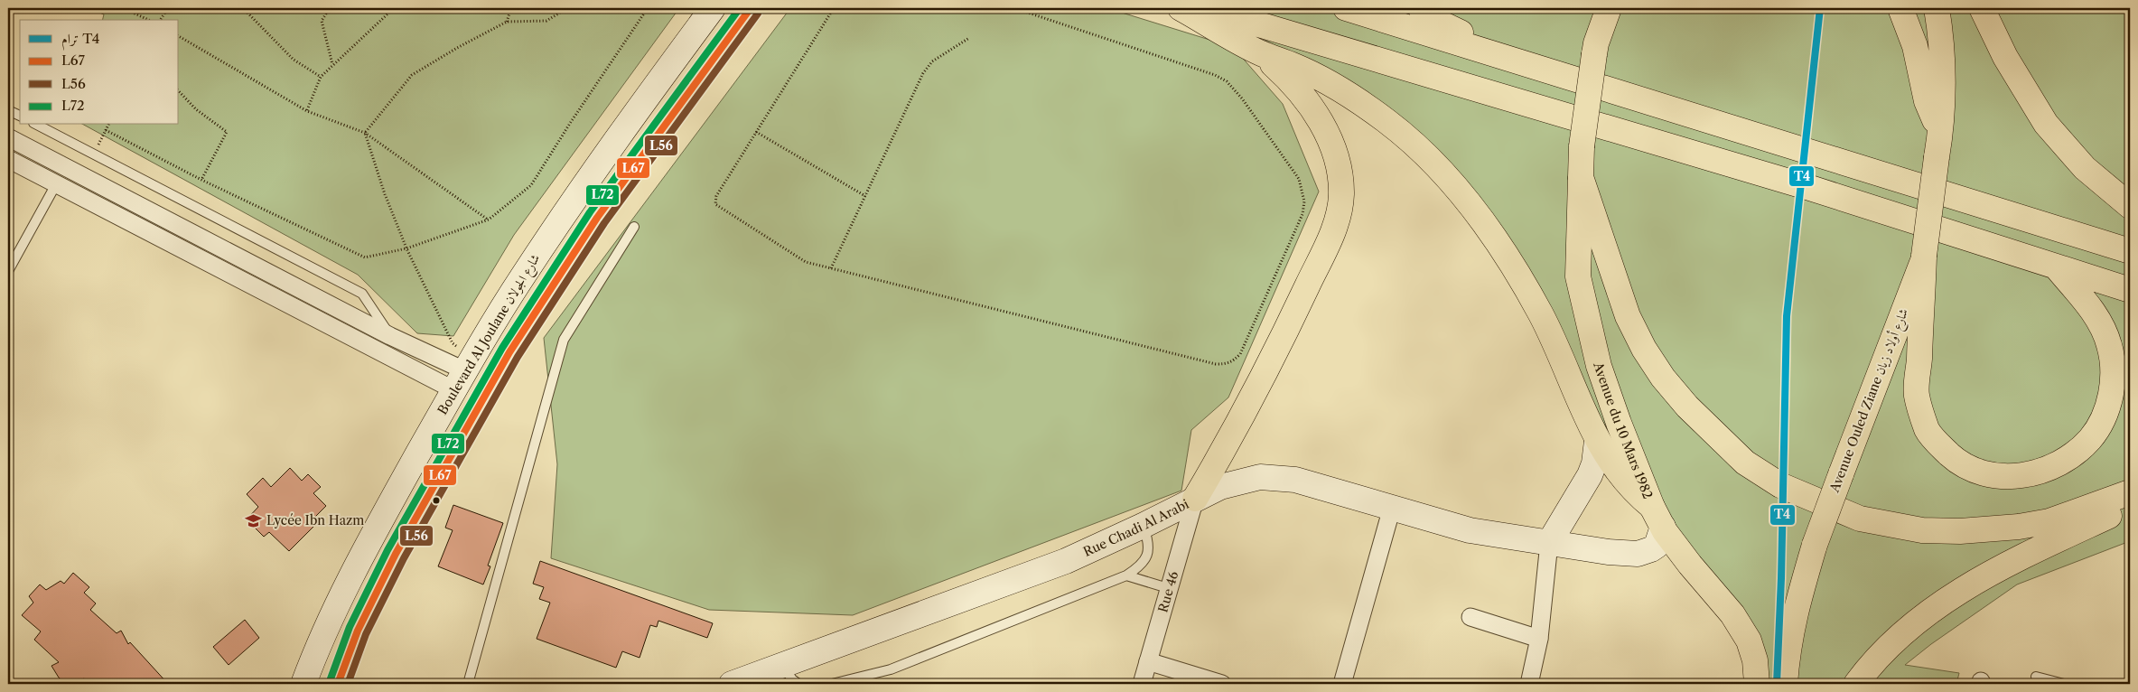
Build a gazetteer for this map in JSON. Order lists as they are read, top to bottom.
{
  "streets": {
    "main road": [
      "Boulevard Al Joulane شارع الجولان",
      "Avenue Ouled Ziane شارع أولاد زيان",
      "Avenue du 10 Mars 1982",
      "Rue Chadi Al Arabi"
    ],
    "street": ["Rue 46"]
  },
  "crossings": [
    ["Avenue du 10 Mars 1982", "Rue Chadi Al Arabi"],
    ["Rue Chadi Al Arabi", "Rue 46"]
  ],
  "places": {
    "school or university": ["Lycée Ibn Hazm"]
  },
  "lines": [
    "tram line T4",
    "transit line L67",
    "transit line L72",
    "transit line L56"
  ],
  "legend": [
    "ترام T4",
    "L67",
    "L56",
    "L72"
  ]
}
